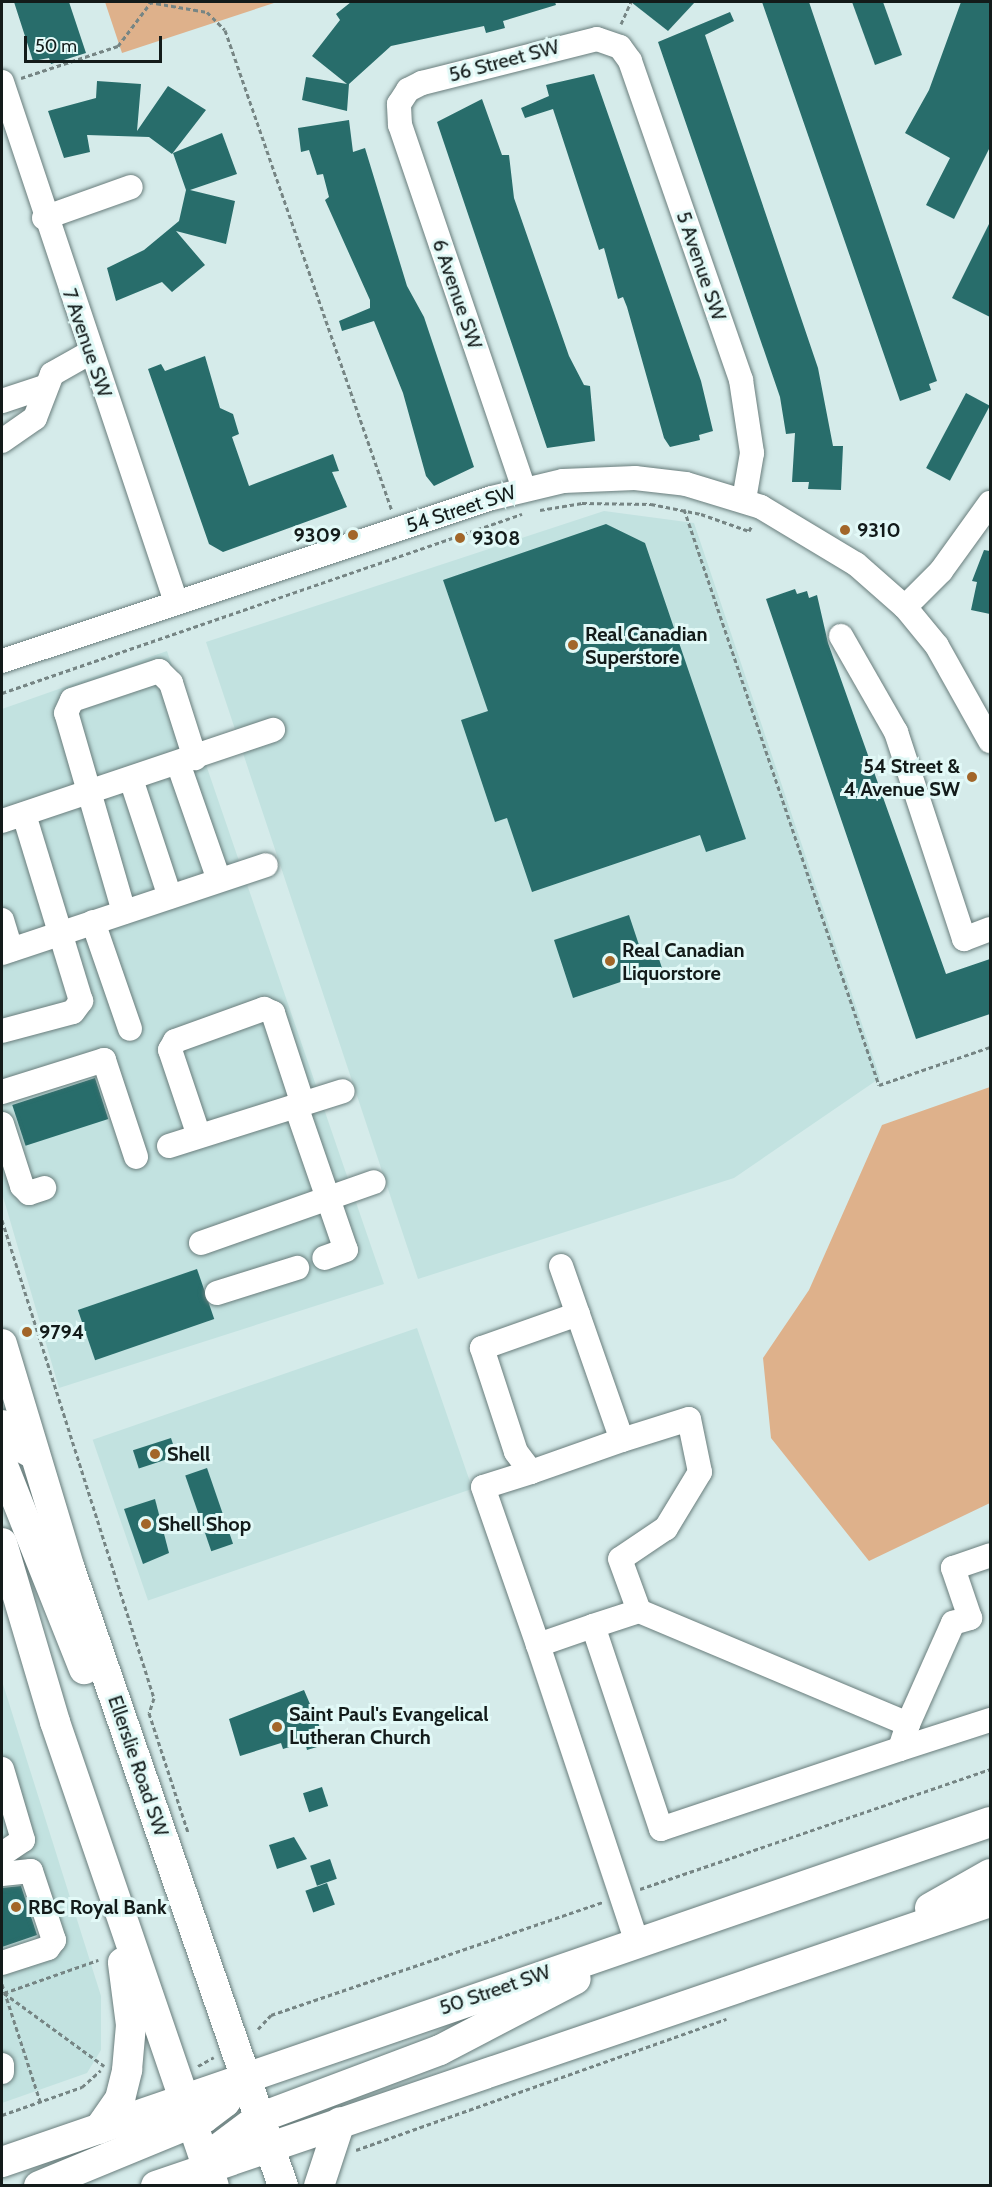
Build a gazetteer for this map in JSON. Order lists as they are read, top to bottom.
{
  "streets": {
    "main road": ["Ellerslie Road SW", "50 Street SW"],
    "street": [
      "56 Street SW",
      "5 Avenue SW",
      "6 Avenue SW",
      "7 Avenue SW",
      "54 Street SW"
    ]
  },
  "crossings": [
    ["56 Street SW", "5 Avenue SW"],
    ["56 Street SW", "6 Avenue SW"],
    ["5 Avenue SW", "54 Street SW"],
    ["6 Avenue SW", "54 Street SW"],
    ["7 Avenue SW", "54 Street SW"],
    ["Ellerslie Road SW", "50 Street SW"]
  ],
  "places": [
    "9310",
    "9309",
    "9308",
    "Real Canadian Superstore",
    "54 Street & 4 Avenue SW",
    "Real Canadian Liquorstore",
    "9794",
    "Shell",
    "Shell Shop",
    "Saint Paul's Evangelical Lutheran Church",
    "RBC Royal Bank"
  ],
  "scale_bar": "50 m"
}
